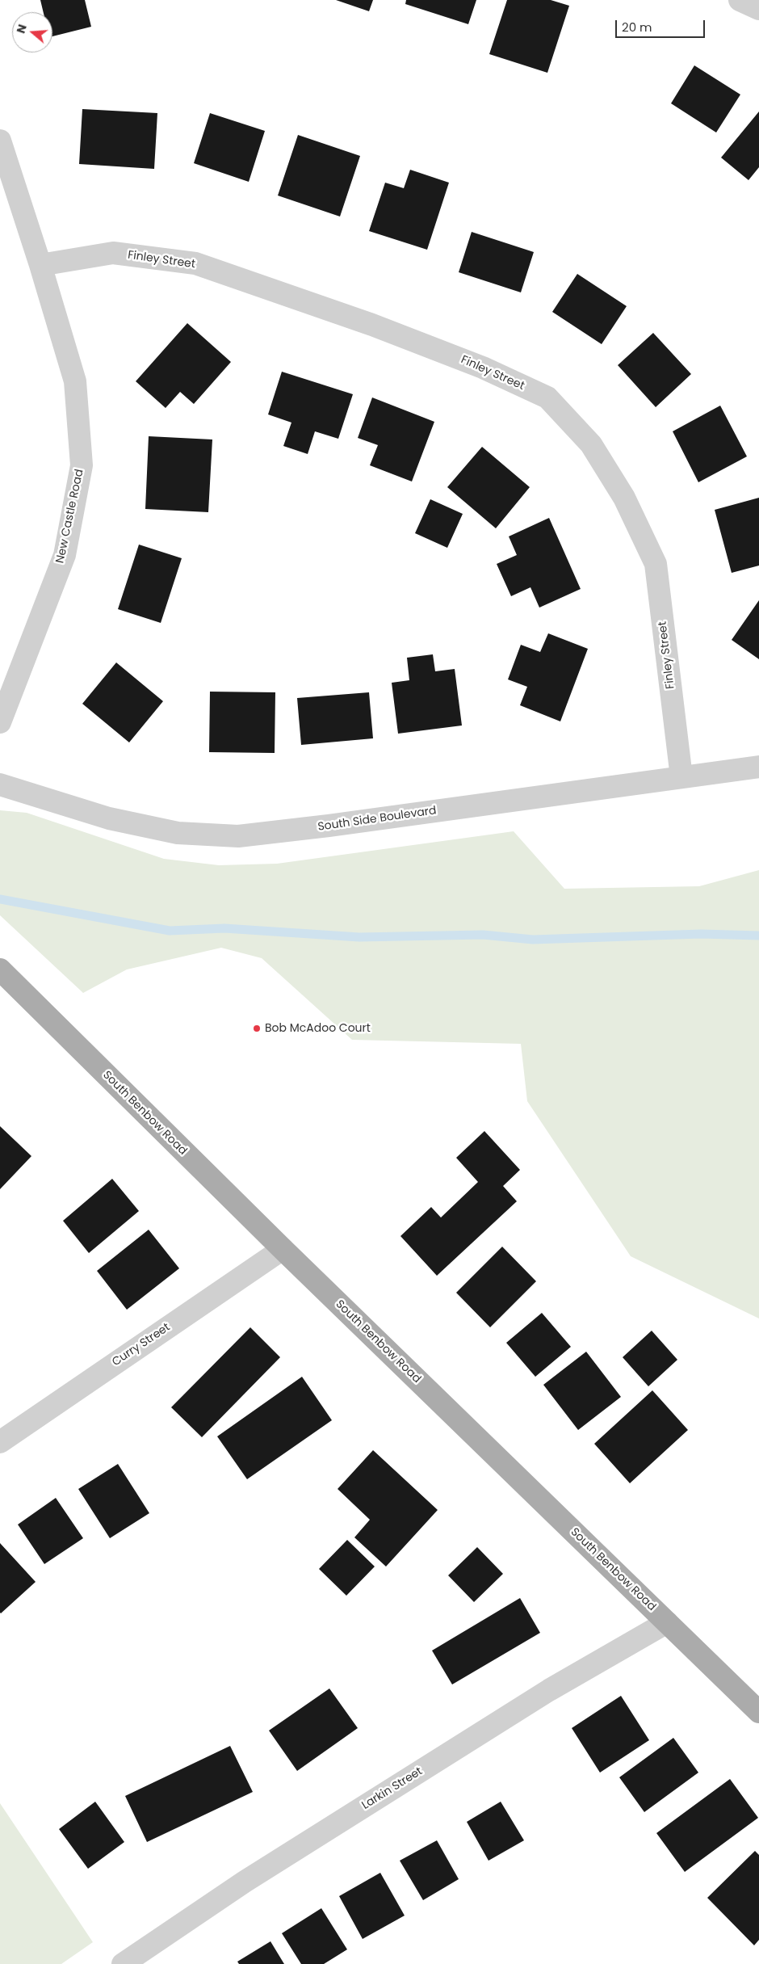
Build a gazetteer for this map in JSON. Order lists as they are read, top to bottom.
{
  "streets": {
    "main road": ["South Benbow Road"],
    "street": [
      "Finley Street",
      "New Castle Road",
      "South Side Boulevard",
      "Curry Street",
      "Larkin Street"
    ]
  },
  "crossings": [
    ["Finley Street", "New Castle Road"],
    ["Finley Street", "South Side Boulevard"],
    ["South Benbow Road", "Curry Street"],
    ["South Benbow Road", "Larkin Street"]
  ],
  "places": ["Bob McAdoo Court"],
  "scale_bar": "20 m",
  "north": "left"
}
